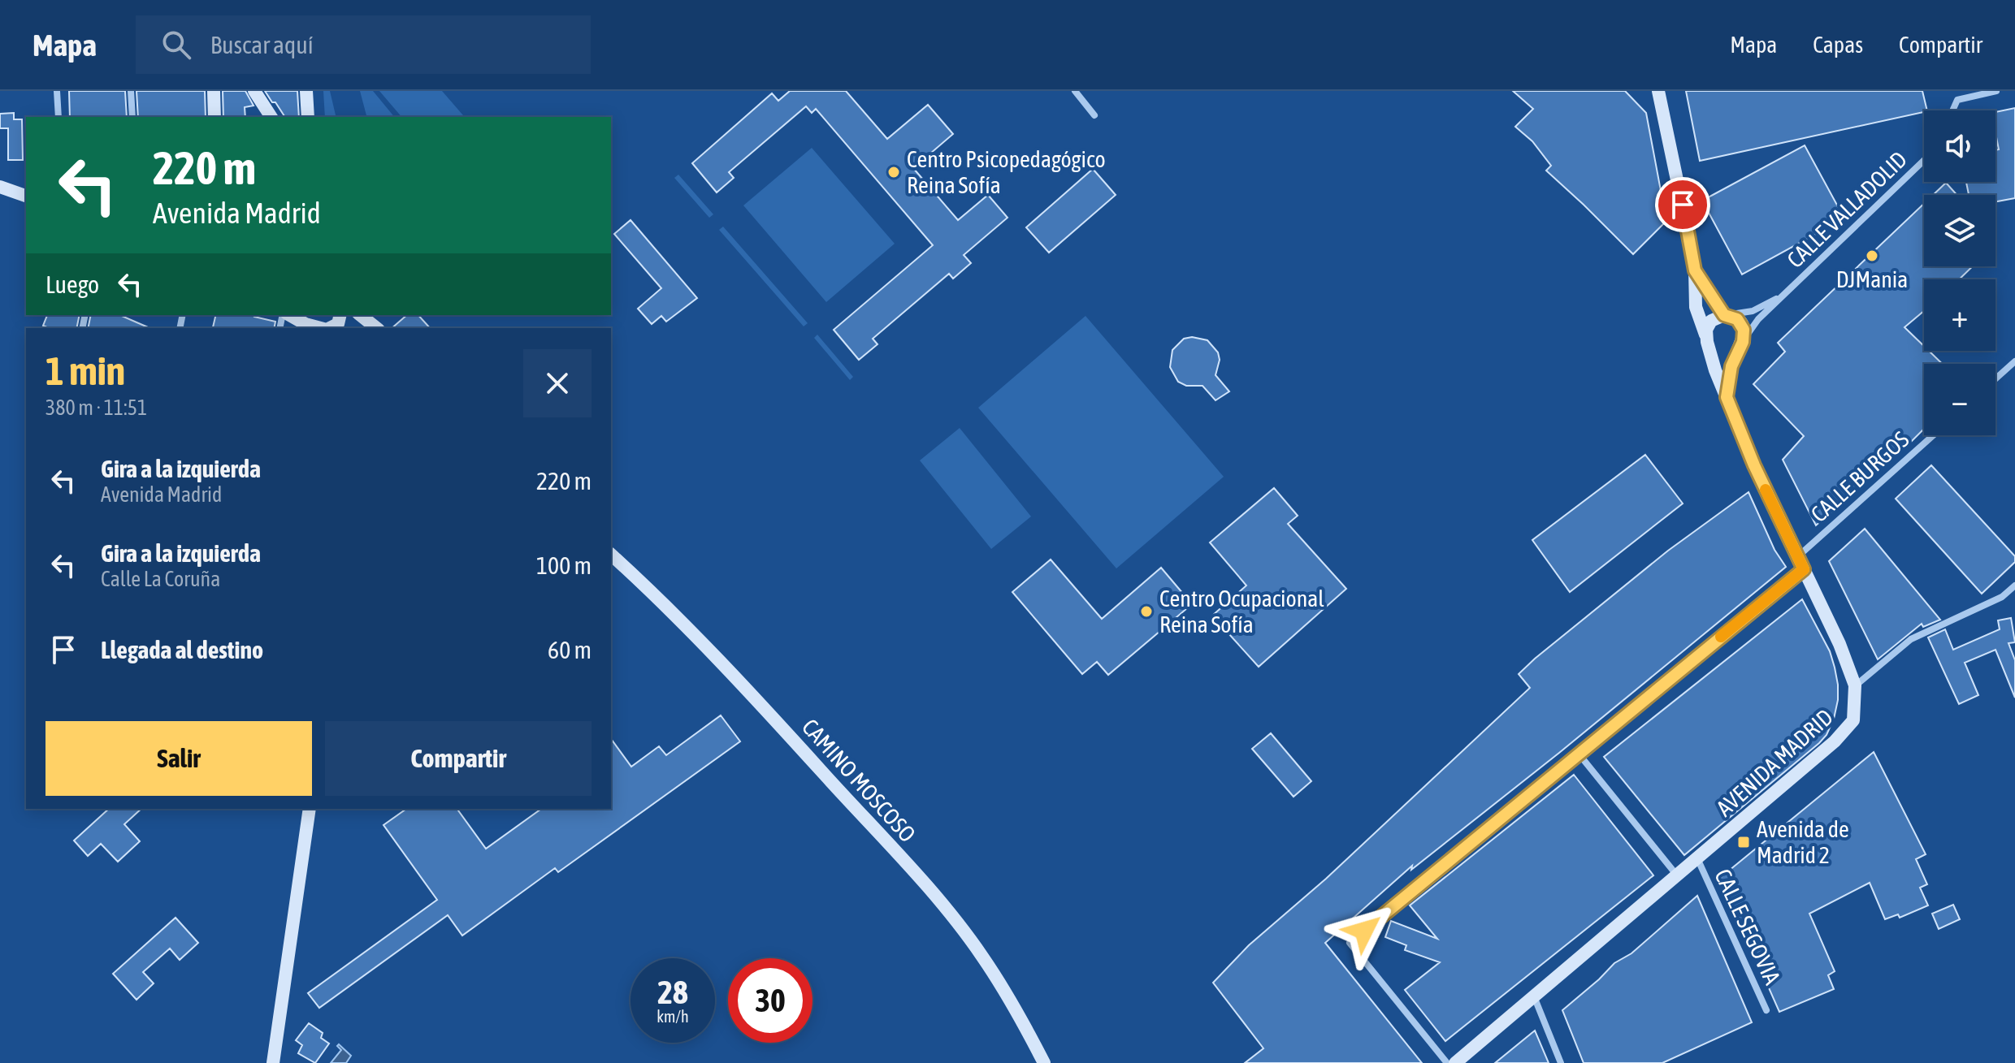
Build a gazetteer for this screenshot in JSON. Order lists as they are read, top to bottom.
{
  "streets": {
    "street": [
      "CALLE VALLADOLID",
      "CALLE BURGOS",
      "AVENIDA MADRID",
      "CAMINO MOSCOSO",
      "CALLE SEGOVIA"
    ]
  },
  "crossings": [
    ["CALLE VALLADOLID", "AVENIDA MADRID"],
    ["CALLE BURGOS", "AVENIDA MADRID"],
    ["AVENIDA MADRID", "CALLE SEGOVIA"]
  ],
  "places": {
    "other": ["Centro Psicopedagógico Reina Sofía", "DJMania", "Centro Ocupacional Reina Sofía"],
    "transit": ["Avenida de Madrid 2"]
  },
  "page": {
    "header": "Mapa",
    "search": "Buscar aquí",
    "nav": ["Mapa", "Capas", "Compartir"],
    "map_buttons": ["+", "−"],
    "turn": ["220 m", "Avenida Madrid"],
    "then": "Luego",
    "heading": ["1 min", "380 m · 11:51"],
    "list": [
      {
        "name": "Gira a la izquierda",
        "note": "Avenida Madrid",
        "value": "220 m"
      },
      {
        "name": "Gira a la izquierda",
        "note": "Calle La Coruña",
        "value": "100 m"
      },
      {
        "name": "Llegada al destino",
        "value": "60 m"
      }
    ],
    "buttons": ["Salir", "Compartir"],
    "speed": "28 km/h",
    "limit": "30"
  }
}
